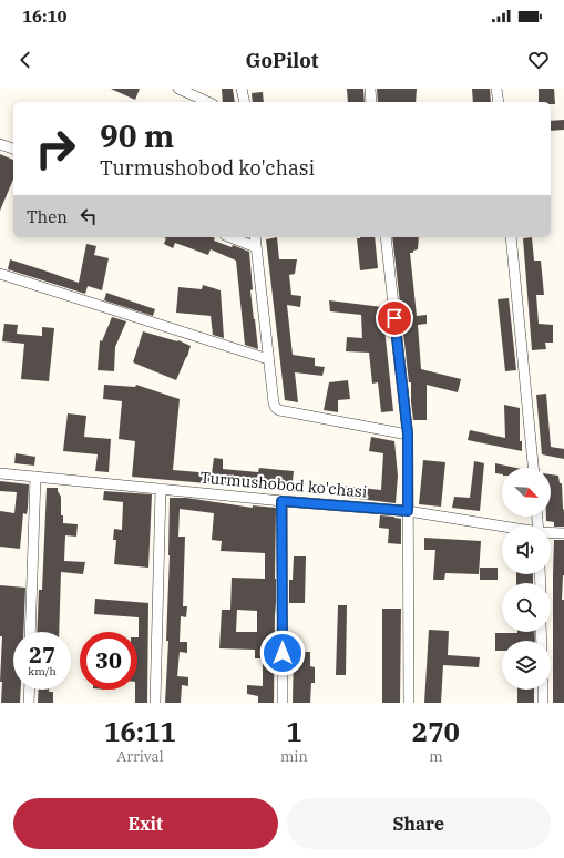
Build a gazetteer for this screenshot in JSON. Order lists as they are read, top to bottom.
{
  "streets": {
    "street": ["Turmushobod ko'chasi"]
  },
  "north": "bottom right",
  "page": {
    "status": "16:10",
    "header": "GoPilot",
    "turn": ["90 m", "Turmushobod ko'chasi"],
    "then": "Then",
    "speed": "27 km/h",
    "limit": "30",
    "eta": [
      "16:11",
      "Arrival",
      "1",
      "min",
      "270",
      "m"
    ],
    "buttons": ["Exit", "Share"]
  }
}
